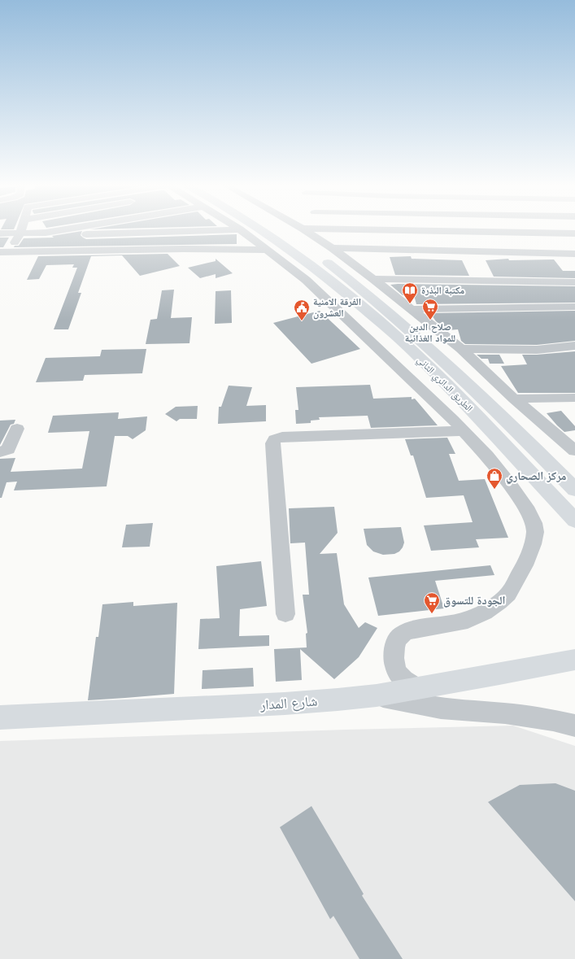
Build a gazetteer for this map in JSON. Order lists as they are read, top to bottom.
{
  "streets": {
    "main road": ["الطريق الدائري الثاني", "شارع المدار"]
  },
  "places": {
    "library": ["مكتبة البذرة"],
    "supermarket": ["صلاح الدين للمواد الغذائية", "الجودة للتسوق"],
    "public building": ["الفرقة الامنية العشرون"],
    "shop": ["مركز الصحاري"]
  }
}
